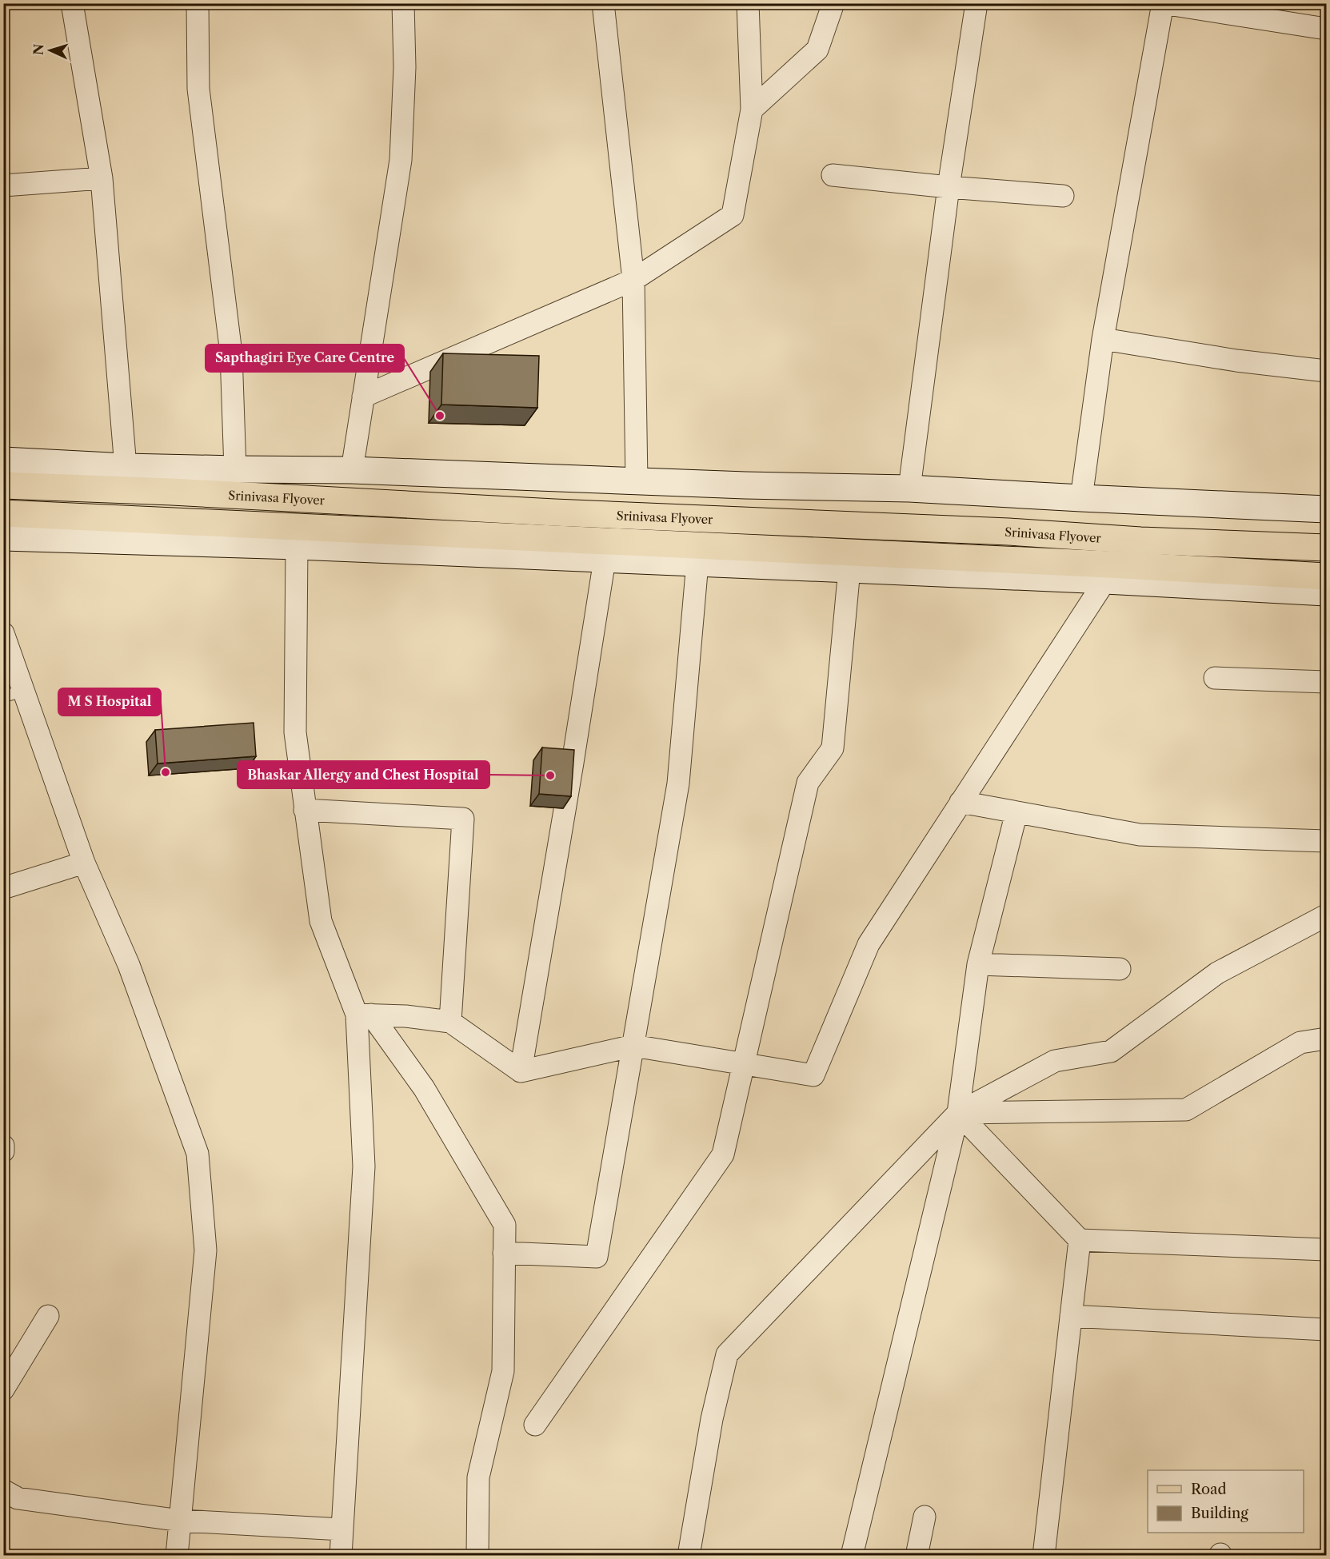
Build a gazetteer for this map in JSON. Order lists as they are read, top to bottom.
{
  "streets": {
    "main road": ["Srinivasa Flyover"]
  },
  "places": ["Sapthagiri Eye Care Centre", "M S Hospital", "Bhaskar Allergy and Chest Hospital"],
  "legend": ["Road", "Building"],
  "north": "left"
}
